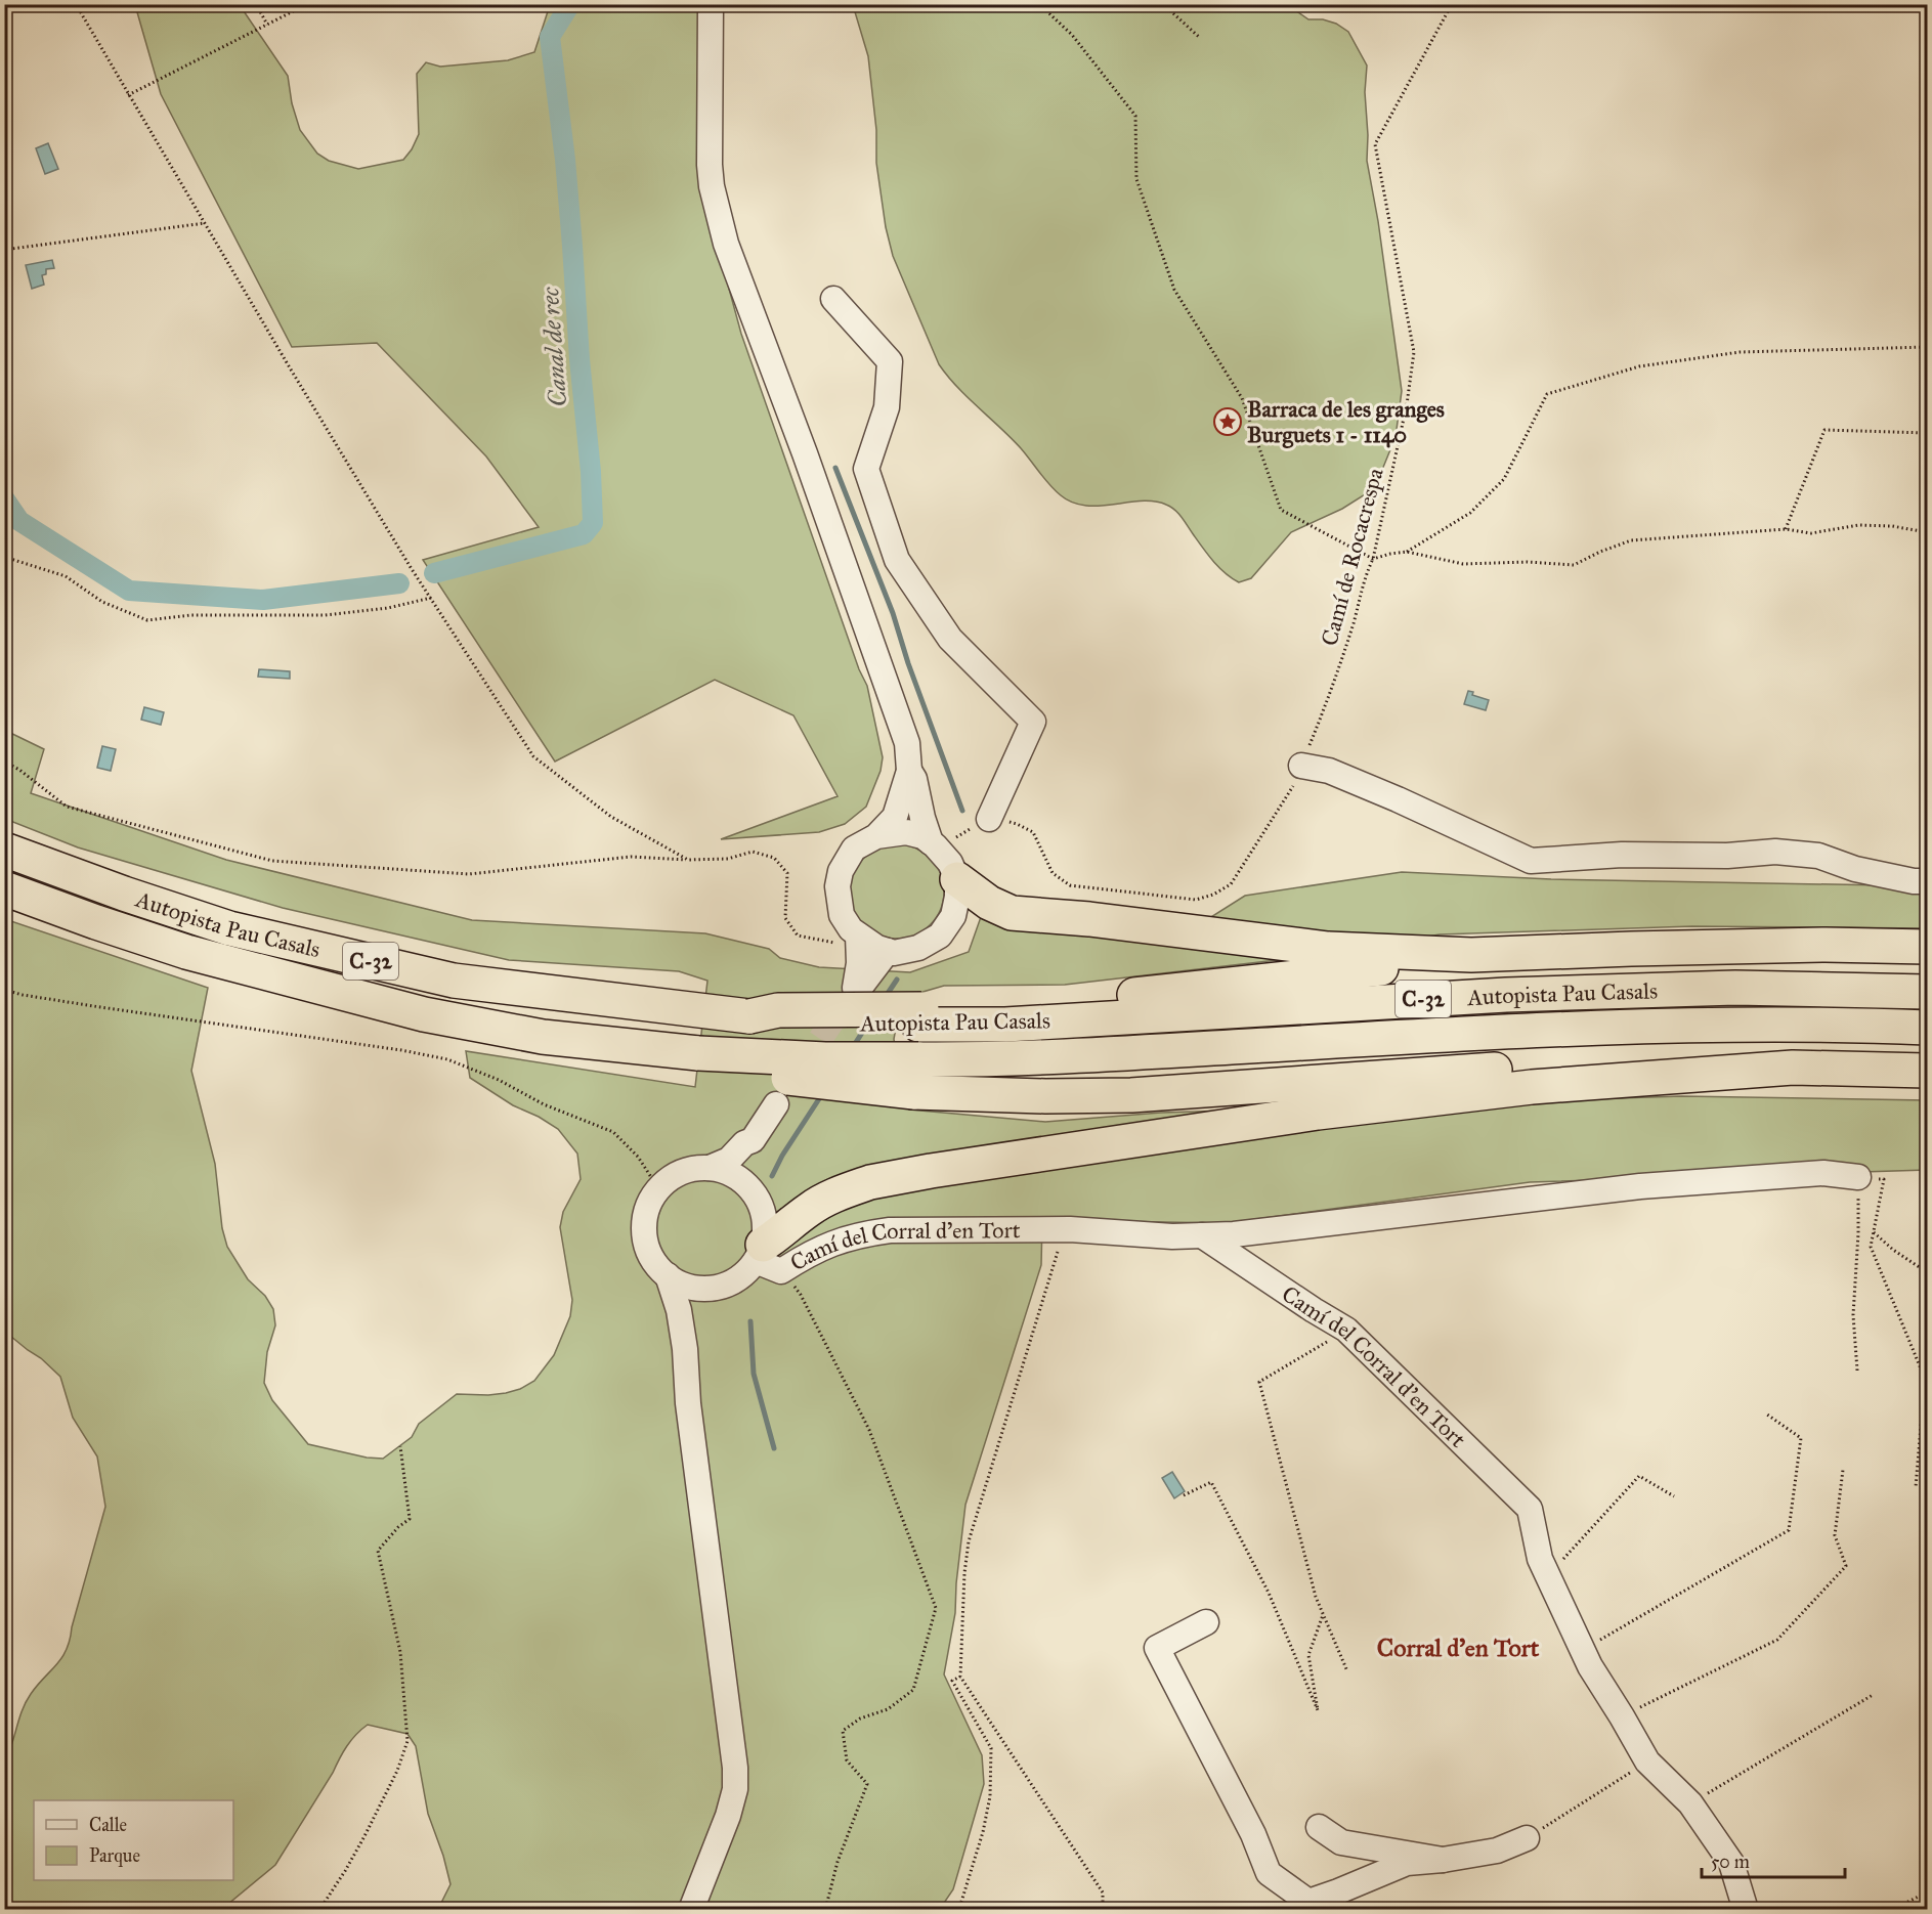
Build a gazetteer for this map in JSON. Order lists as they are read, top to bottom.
{
  "streets": {
    "highway": ["Autopista Pau Casals", "C-32"],
    "street": ["Camí del Corral d'en Tort"],
    "path": ["Camí de Rocacrespa"]
  },
  "districts": ["Corral d'en Tort"],
  "water": ["Canal de rec"],
  "places": {
    "place": ["Barraca de les granges Burguets 1 - 1140"]
  },
  "legend": ["Calle", "Parque"],
  "scale_bar": "50 m"
}
